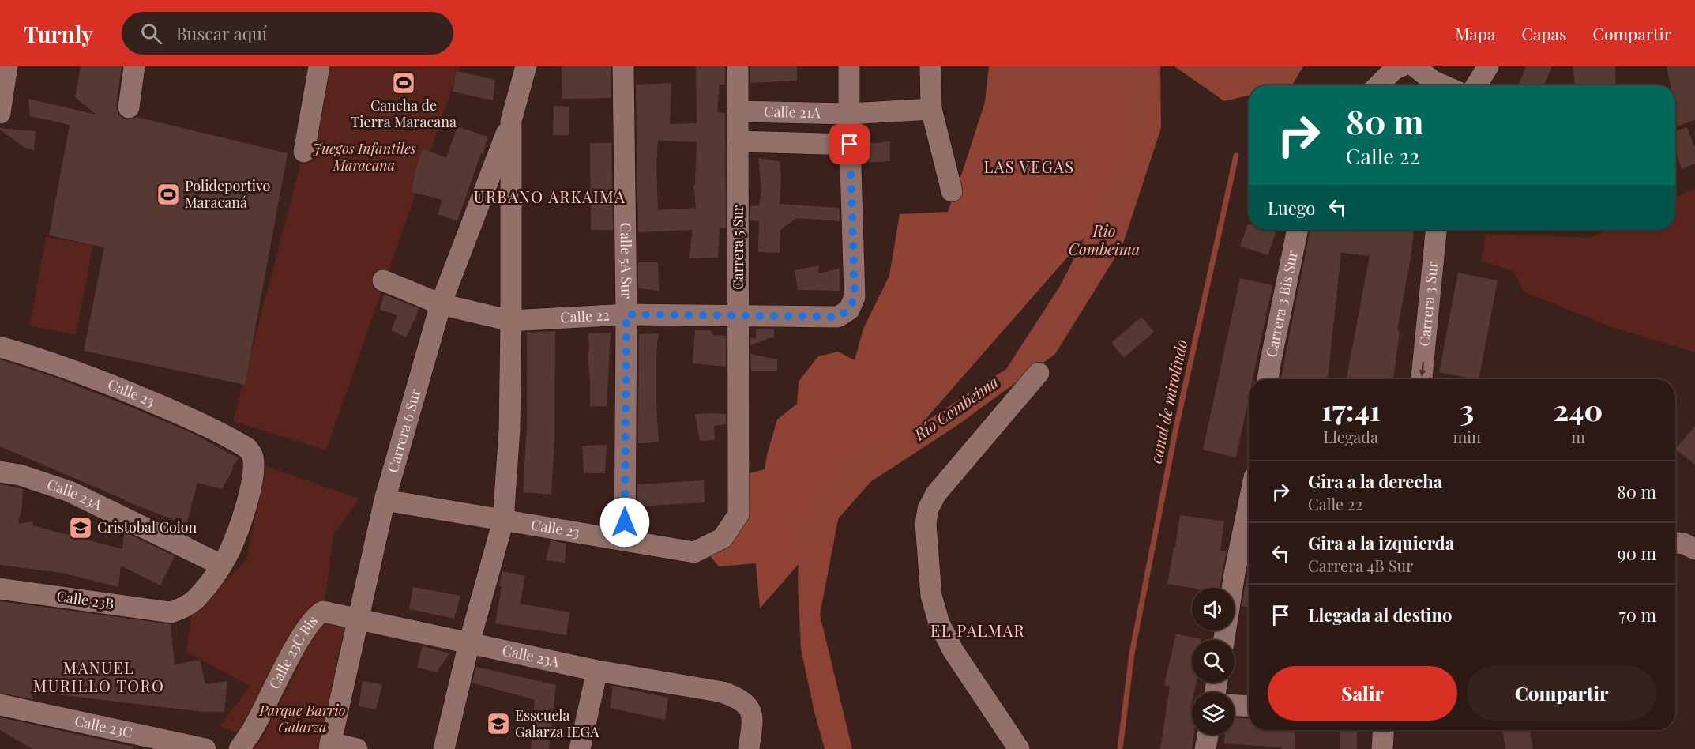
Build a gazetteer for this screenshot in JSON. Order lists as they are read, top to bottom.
{
  "streets": {
    "street": [
      "Calle 21A",
      "Carrera 5 Sur",
      "Calle 5A Sur",
      "Carrera 3 Bis Sur",
      "Carrera 3 Sur",
      "Calle 22",
      "Calle 23",
      "Carrera 6 Sur",
      "Calle 23A",
      "Calle 23B",
      "Calle 23C Bis",
      "Calle 23C"
    ]
  },
  "crossings": [
    ["Calle 21A", "Carrera 5 Sur"],
    ["Carrera 5 Sur", "Calle 22"],
    ["Carrera 5 Sur", "Calle 23"],
    ["Calle 5A Sur", "Calle 22"],
    ["Calle 5A Sur", "Calle 23"],
    ["Calle 22", "Carrera 6 Sur"],
    ["Calle 23", "Carrera 6 Sur"],
    ["Calle 23", "Calle 23A"],
    ["Calle 23", "Calle 23B"],
    ["Carrera 6 Sur", "Calle 23A"],
    ["Calle 23A", "Calle 23B"],
    ["Calle 23A", "Calle 23C Bis"]
  ],
  "one_way": ["Carrera 3 Sur"],
  "districts": [
    "LAS VEGAS",
    "URBANO ARKAIMA",
    "EL PALMAR",
    "MANUEL MURILLO TORO"
  ],
  "water": ["Rio Combeima", "canal de mirolindo", "Río Combeima"],
  "parks": ["Juegos Infantiles Maracana", "Parque Barrio Galarza"],
  "places": {
    "sports": ["Cancha de Tierra Maracana", "Polideportivo Maracaná"],
    "school or university": ["Cristobal Colon", "Esscuela Galarza IEGA"]
  },
  "page": {
    "header": "Turnly",
    "search": "Buscar aquí",
    "nav": ["Mapa", "Capas", "Compartir"],
    "turn": ["80 m", "Calle 22"],
    "then": "Luego",
    "eta": [
      "17:41",
      "Llegada",
      "3",
      "min",
      "240",
      "m"
    ],
    "list": [
      {
        "name": "Gira a la derecha",
        "note": "Calle 22",
        "value": "80 m"
      },
      {
        "name": "Gira a la izquierda",
        "note": "Carrera 4B Sur",
        "value": "90 m"
      },
      {
        "name": "Llegada al destino",
        "value": "70 m"
      }
    ],
    "buttons": ["Salir", "Compartir"]
  }
}
